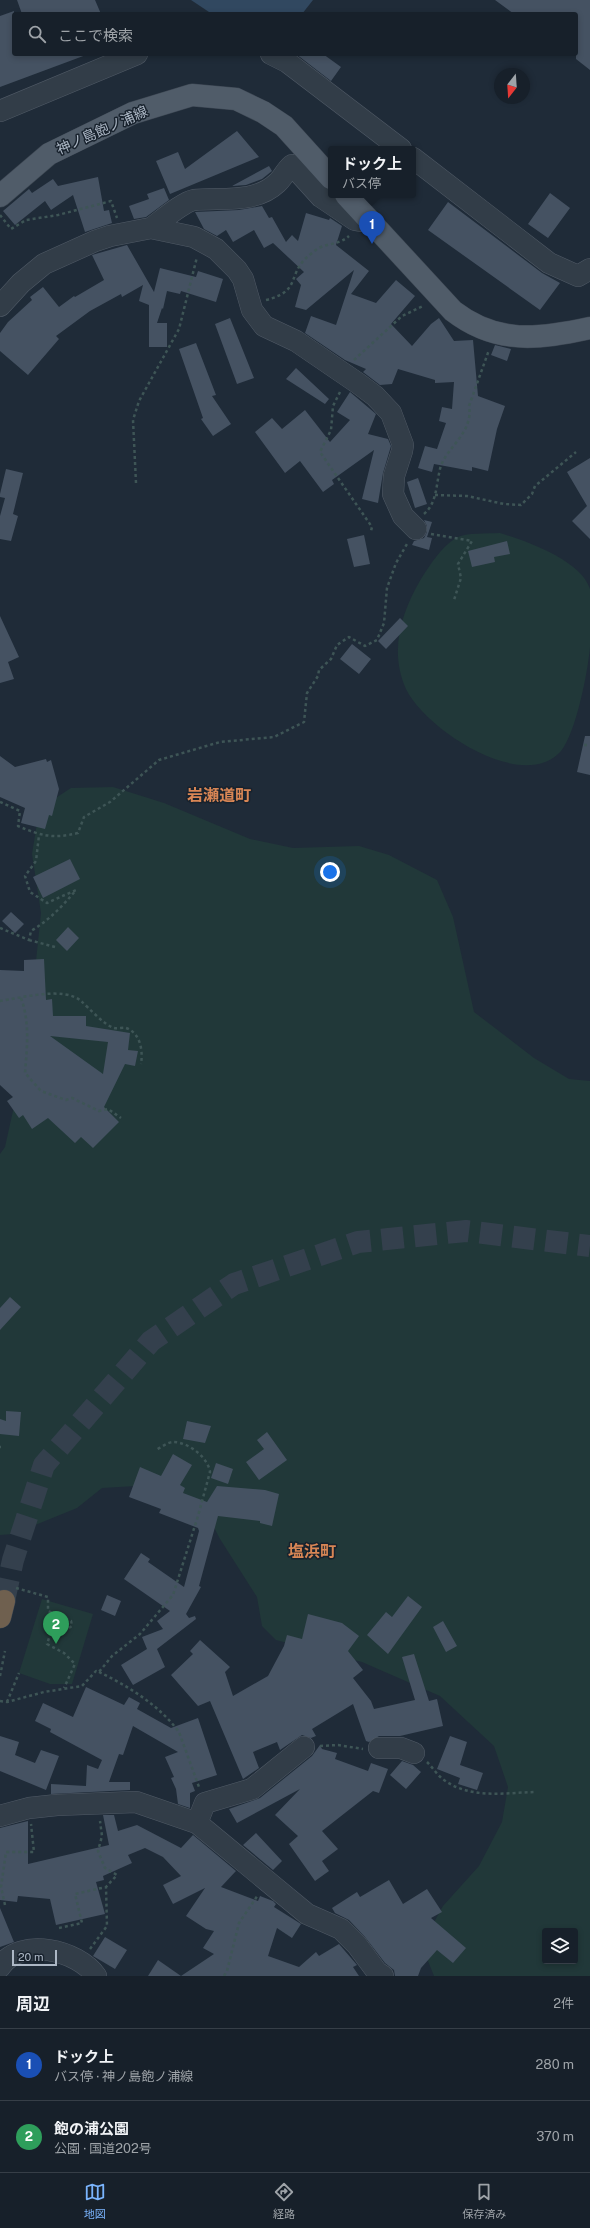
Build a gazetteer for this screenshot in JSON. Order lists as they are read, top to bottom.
{
  "streets": {
    "main road": ["神ノ島飽ノ浦線"]
  },
  "districts": ["岩瀬道町", "塩浜町"],
  "scale_bar": "20 m",
  "north": "bottom",
  "page": {
    "search": "ここで検索",
    "popup": ["ドック上", "バス停"],
    "pins": ["1", "2"],
    "scale": "20 m",
    "heading": ["周辺", "2件"],
    "list": [
      {
        "mark": "1",
        "name": "ドック上",
        "note": "バス停 · 神ノ島飽ノ浦線",
        "value": "280 m"
      },
      {
        "mark": "2",
        "name": "飽の浦公園",
        "note": "公園 · 国道202号",
        "value": "370 m"
      }
    ],
    "nav": ["地図", "経路", "保存済み"]
  }
}
